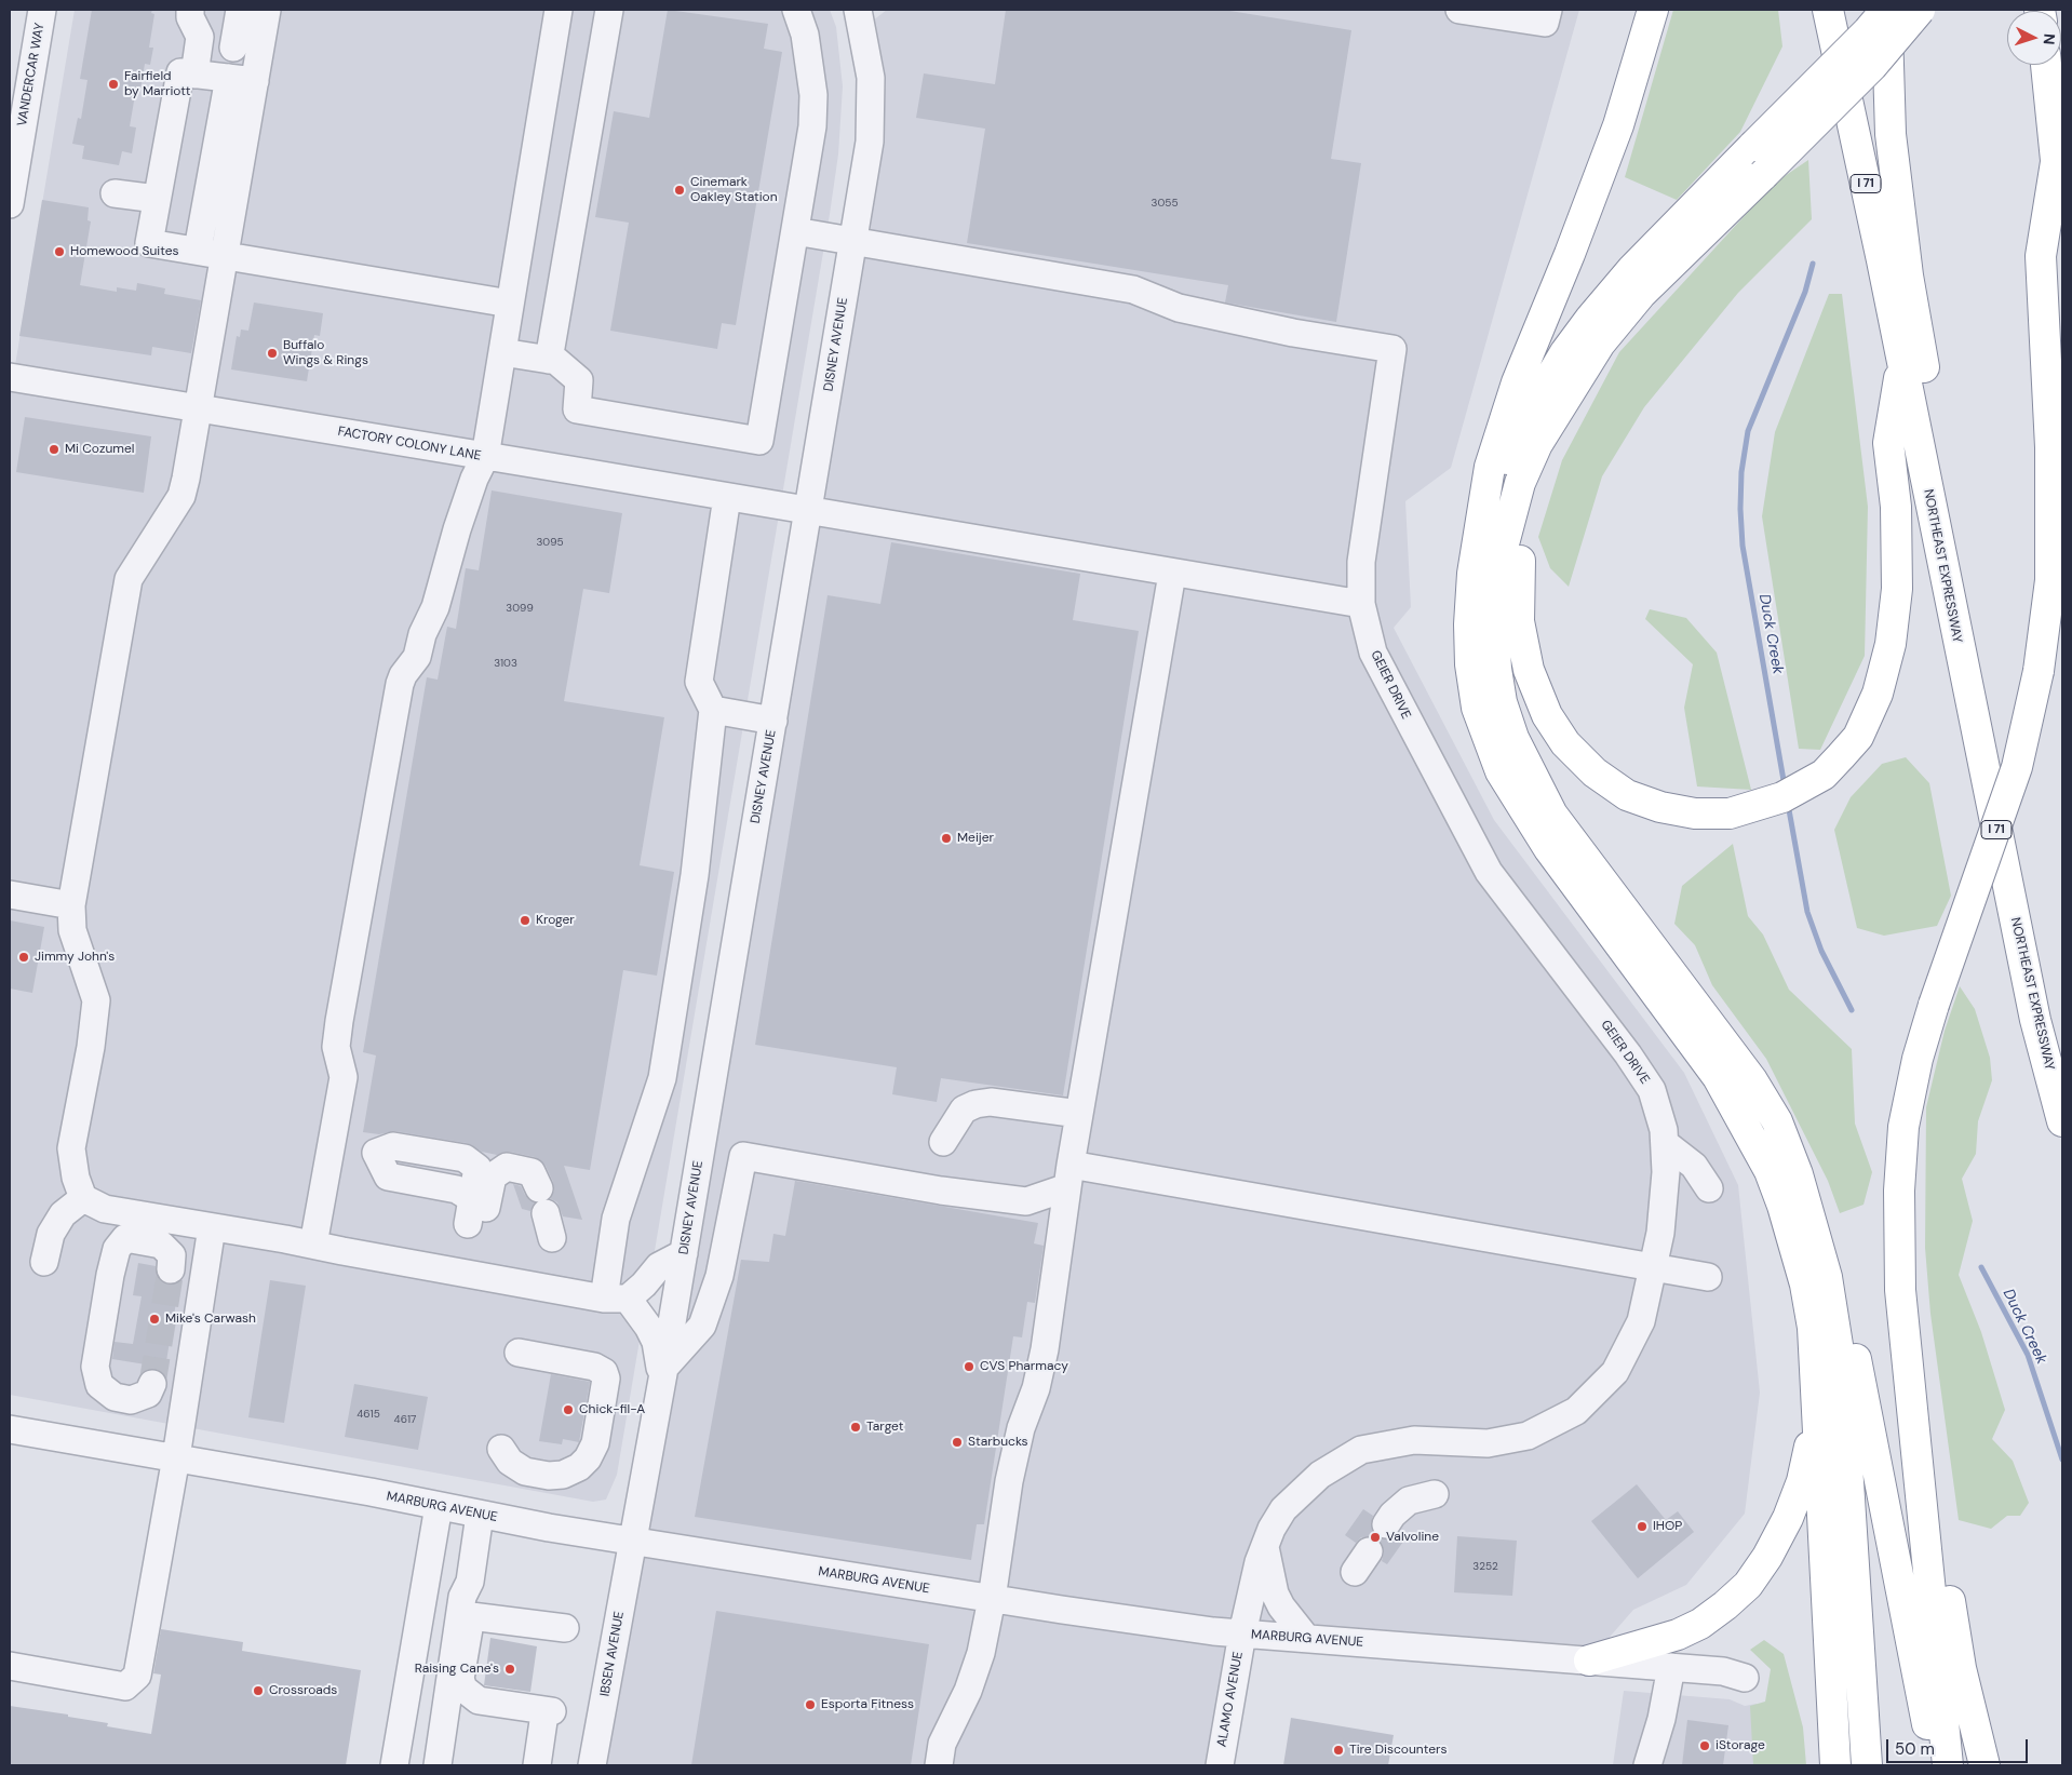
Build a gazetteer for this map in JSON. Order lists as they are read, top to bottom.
{
  "streets": {
    "highway": ["I 71", "NORTHEAST EXPRESSWAY"],
    "street": [
      "VANDERCAR WAY",
      "DISNEY AVENUE",
      "FACTORY COLONY LANE",
      "GEIER DRIVE",
      "MARBURG AVENUE",
      "IBSEN AVENUE",
      "ALAMO AVENUE"
    ]
  },
  "crossings": [
    ["DISNEY AVENUE", "FACTORY COLONY LANE"],
    ["DISNEY AVENUE", "GEIER DRIVE"],
    ["DISNEY AVENUE", "MARBURG AVENUE"],
    ["DISNEY AVENUE", "IBSEN AVENUE"],
    ["FACTORY COLONY LANE", "GEIER DRIVE"],
    ["GEIER DRIVE", "MARBURG AVENUE"],
    ["GEIER DRIVE", "ALAMO AVENUE"],
    ["MARBURG AVENUE", "IBSEN AVENUE"],
    ["MARBURG AVENUE", "ALAMO AVENUE"]
  ],
  "water": ["Duck Creek"],
  "places": [
    "Fairfield by Marriott",
    "Cinemark Oakley Station",
    "Homewood Suites",
    "Buffalo Wings & Rings",
    "Mi Cozumel",
    "Meijer",
    "Kroger",
    "Jimmy John's",
    "Mike's Carwash",
    "CVS Pharmacy",
    "Chick-fil-A",
    "Target",
    "Starbucks",
    "IHOP",
    "Valvoline",
    "Raising Cane's",
    "Crossroads",
    "Esporta Fitness",
    "iStorage",
    "Tire Discounters"
  ],
  "house_numbers": [
    "3055",
    "3095",
    "3099",
    "3103",
    "4615",
    "4617",
    "3252"
  ],
  "scale_bar": "50 m",
  "north": "right"
}
